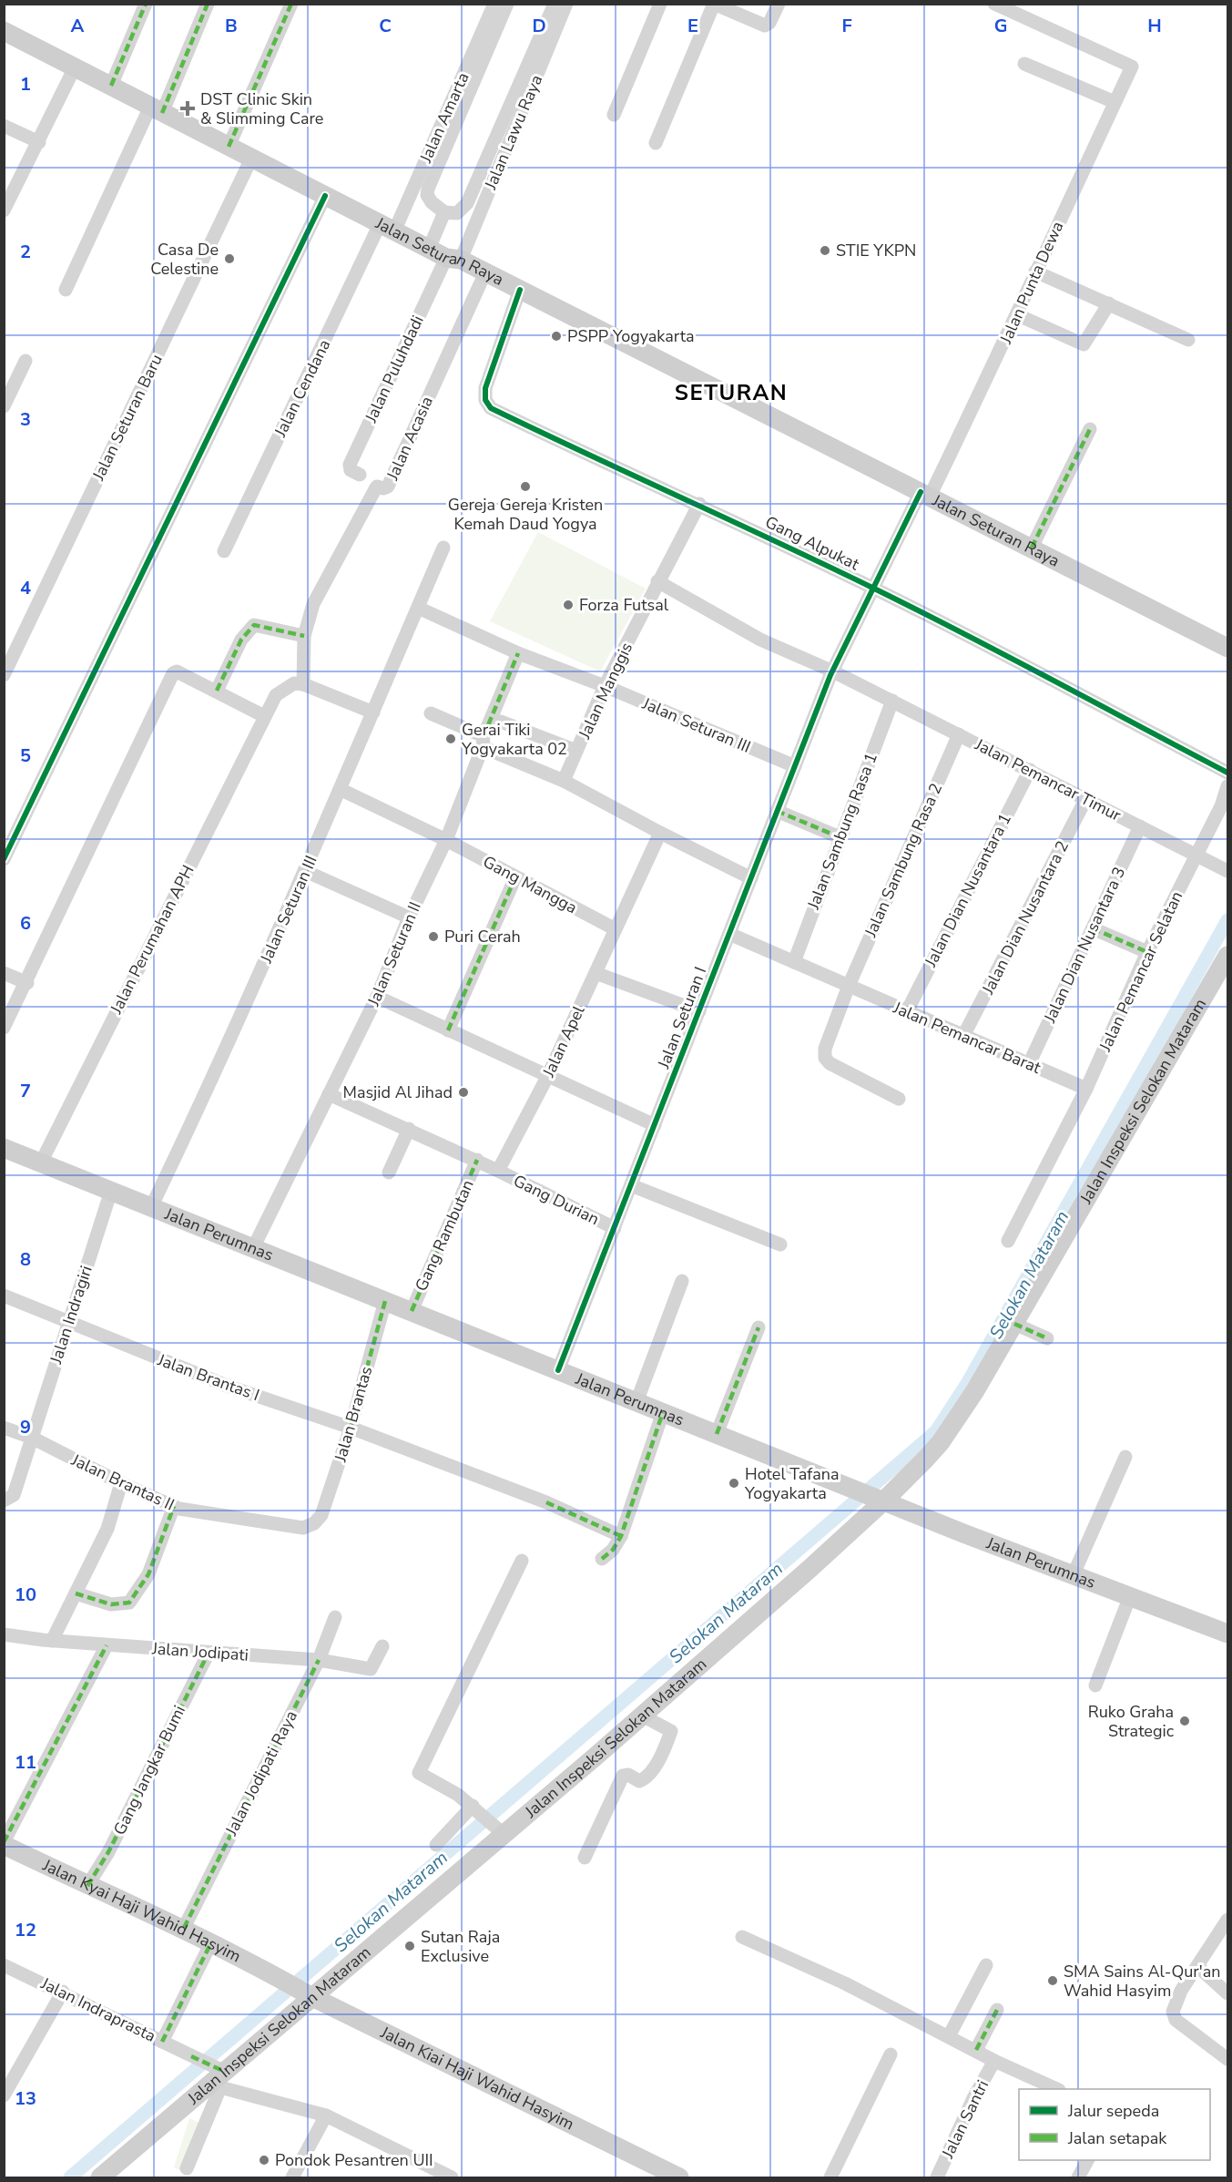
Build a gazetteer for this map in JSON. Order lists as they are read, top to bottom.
{
  "streets": {
    "main road": [
      "Jalan Seturan Raya",
      "Jalan Inspeksi Selokan Mataram",
      "Jalan Perumnas",
      "Jalan Kyai Haji Wahid Hasyim",
      "Jalan Kiai Haji Wahid Hasyim"
    ],
    "street": [
      "Jalan Amarta",
      "Jalan Lawu Raya",
      "Jalan Punta Dewa",
      "Jalan Puluhdadi",
      "Jalan Cendana",
      "Jalan Seturan Baru",
      "Jalan Acasia",
      "Gang Alpukat",
      "Jalan Manggis",
      "Jalan Seturan III",
      "Jalan Pemancar Timur",
      "Jalan Sambung Rasa 1",
      "Jalan Sambung Rasa 2",
      "Gang Mangga",
      "Jalan Dian Nusantara 1",
      "Jalan Dian Nusantara 2",
      "Jalan Perumahan APH",
      "Jalan Dian Nusantara 3",
      "Jalan Seturan II",
      "Jalan Pemancar Selatan",
      "Jalan Seturan I",
      "Jalan Pemancar Barat",
      "Jalan Apel",
      "Gang Durian",
      "Gang Rambutan",
      "Jalan Indragiri",
      "Jalan Brantas I",
      "Jalan Brantas",
      "Jalan Brantas II",
      "Jalan Jodipati",
      "Gang Jangkar Bumi",
      "Jalan Jodipati Raya",
      "Jalan Indraprasta",
      "Jalan Santri"
    ]
  },
  "crossings": [
    ["Jalan Amarta", "Jalan Seturan Raya"],
    ["Jalan Amarta", "Jalan Cendana"],
    ["Jalan Lawu Raya", "Jalan Seturan Raya"],
    ["Jalan Lawu Raya", "Jalan Puluhdadi"],
    ["Jalan Seturan Raya", "Jalan Punta Dewa"],
    ["Jalan Seturan Raya", "Jalan Puluhdadi"],
    ["Jalan Seturan Raya", "Jalan Cendana"],
    ["Jalan Seturan Raya", "Jalan Seturan Baru"],
    ["Jalan Seturan Raya", "Jalan Acasia"],
    ["Jalan Seturan Raya", "Gang Alpukat"],
    ["Jalan Acasia", "Jalan Perumahan APH"],
    ["Gang Alpukat", "Jalan Manggis"],
    ["Jalan Manggis", "Jalan Seturan III"],
    ["Jalan Manggis", "Jalan Pemancar Timur"],
    ["Jalan Seturan III", "Gang Mangga"],
    ["Jalan Seturan III", "Jalan Seturan II"],
    ["Jalan Seturan III", "Jalan Seturan I"],
    ["Jalan Seturan III", "Jalan Perumnas"],
    ["Jalan Pemancar Timur", "Jalan Sambung Rasa 1"],
    ["Jalan Pemancar Timur", "Jalan Sambung Rasa 2"],
    ["Jalan Pemancar Timur", "Jalan Dian Nusantara 1"],
    ["Jalan Pemancar Timur", "Jalan Dian Nusantara 2"],
    ["Jalan Pemancar Timur", "Jalan Dian Nusantara 3"],
    ["Jalan Pemancar Timur", "Jalan Pemancar Selatan"],
    ["Jalan Pemancar Timur", "Jalan Seturan I"],
    ["Jalan Sambung Rasa 1", "Jalan Pemancar Barat"],
    ["Jalan Sambung Rasa 2", "Jalan Pemancar Barat"],
    ["Gang Mangga", "Jalan Seturan II"],
    ["Gang Mangga", "Jalan Apel"],
    ["Jalan Dian Nusantara 1", "Jalan Pemancar Barat"],
    ["Jalan Dian Nusantara 2", "Jalan Pemancar Barat"],
    ["Jalan Perumahan APH", "Jalan Perumnas"],
    ["Jalan Dian Nusantara 3", "Jalan Pemancar Barat"],
    ["Jalan Seturan II", "Jalan Perumnas"],
    ["Jalan Pemancar Selatan", "Jalan Pemancar Barat"],
    ["Jalan Seturan I", "Jalan Pemancar Barat"],
    ["Jalan Seturan I", "Gang Durian"],
    ["Jalan Seturan I", "Jalan Perumnas"],
    ["Jalan Apel", "Gang Durian"],
    ["Jalan Inspeksi Selokan Mataram", "Jalan Perumnas"],
    ["Jalan Inspeksi Selokan Mataram", "Jalan Indraprasta"],
    ["Jalan Inspeksi Selokan Mataram", "Jalan Kiai Haji Wahid Hasyim"],
    ["Jalan Perumnas", "Gang Rambutan"],
    ["Jalan Perumnas", "Jalan Indragiri"],
    ["Jalan Perumnas", "Jalan Brantas"],
    ["Jalan Indragiri", "Jalan Brantas I"],
    ["Jalan Indragiri", "Jalan Brantas II"],
    ["Jalan Brantas I", "Jalan Brantas"],
    ["Jalan Brantas", "Jalan Brantas II"],
    ["Jalan Jodipati", "Gang Jangkar Bumi"],
    ["Jalan Jodipati", "Jalan Jodipati Raya"],
    ["Gang Jangkar Bumi", "Jalan Kyai Haji Wahid Hasyim"],
    ["Jalan Jodipati Raya", "Jalan Kyai Haji Wahid Hasyim"],
    ["Jalan Kyai Haji Wahid Hasyim", "Jalan Kiai Haji Wahid Hasyim"]
  ],
  "districts": ["SETURAN"],
  "water": ["Selokan Mataram"],
  "places": {
    "health": ["DST Clinic Skin & Slimming Care"],
    "other": [
      "STIE YKPN",
      "Casa De Celestine",
      "PSPP Yogyakarta",
      "Gereja Gereja Kristen Kemah Daud Yogya",
      "Forza Futsal",
      "Gerai Tiki Yogyakarta 02",
      "Puri Cerah",
      "Masjid Al Jihad",
      "Hotel Tafana Yogyakarta",
      "Ruko Graha Strategic",
      "Sutan Raja Exclusive",
      "SMA Sains Al-Qur'an Wahid Hasyim",
      "Pondok Pesantren UII"
    ]
  },
  "legend": ["Jalur sepeda", "Jalan setapak"],
  "grid": {
    "columns": [
      "A",
      "B",
      "C",
      "D",
      "E",
      "F",
      "G",
      "H"
    ],
    "rows": [
      "1",
      "2",
      "3",
      "4",
      "5",
      "6",
      "7",
      "8",
      "9",
      "10",
      "11",
      "12",
      "13"
    ]
  }
}
